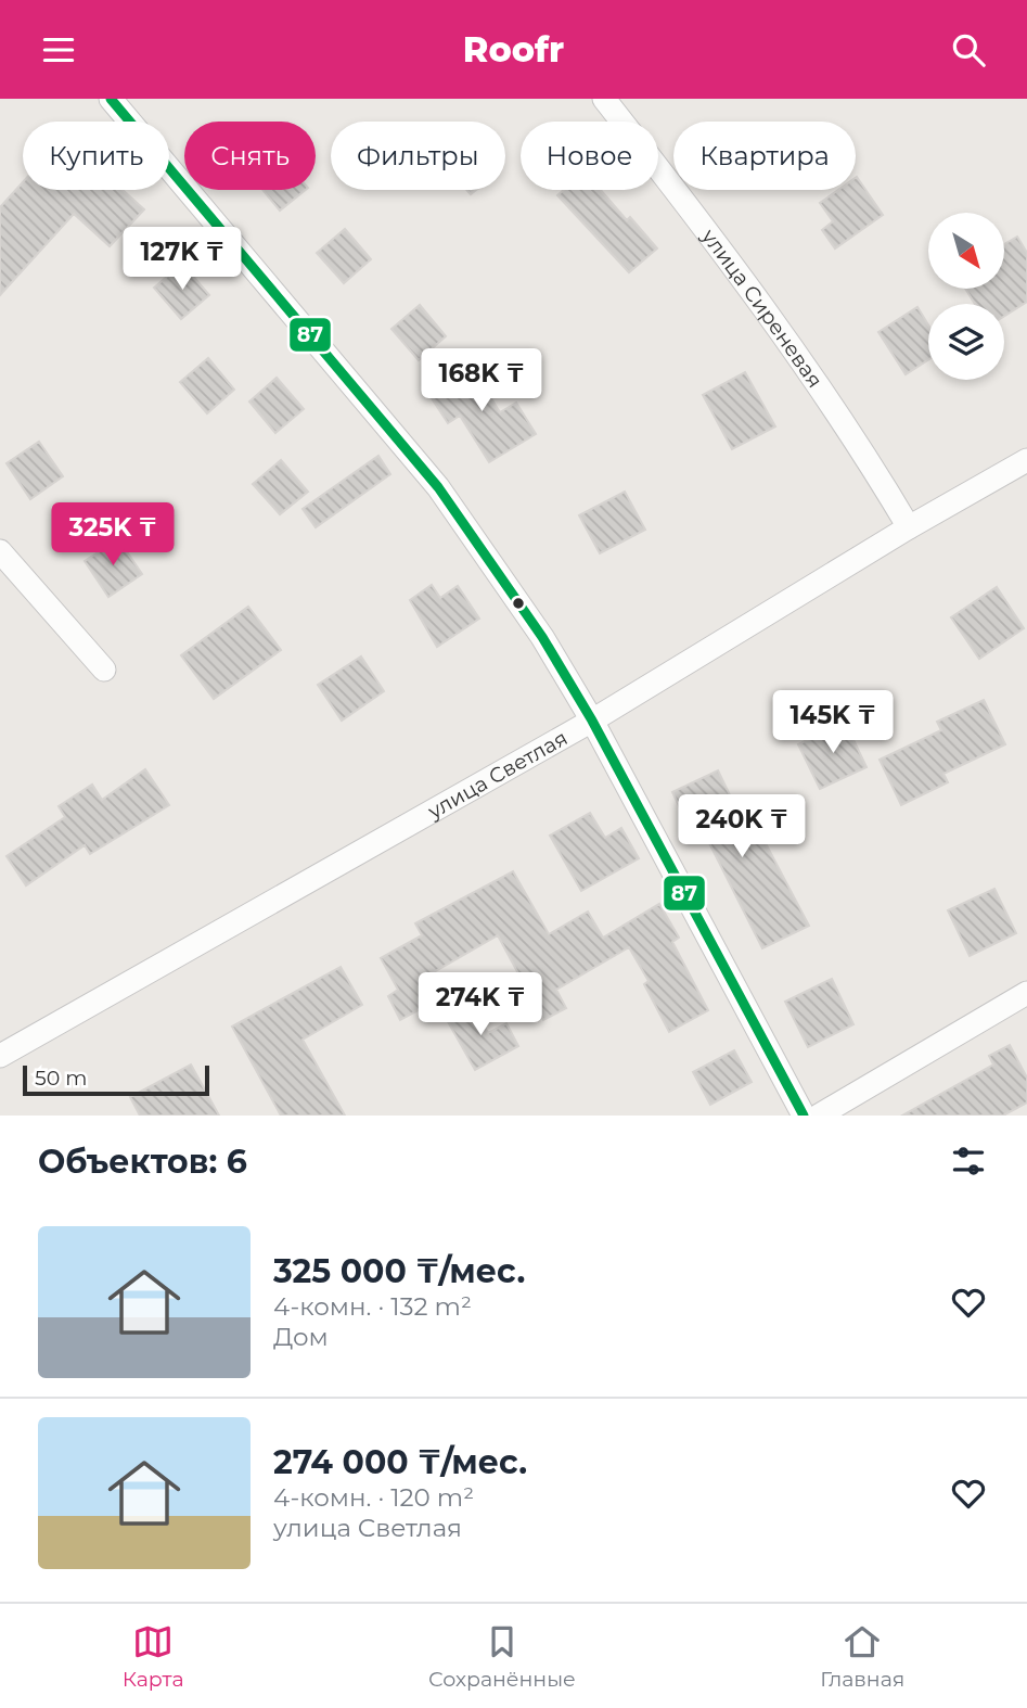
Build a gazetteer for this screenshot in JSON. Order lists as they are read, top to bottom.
{
  "streets": {
    "street": ["улица Сиреневая", "улица Светлая"]
  },
  "crossings": [
    ["улица Сиреневая", "улица Светлая"]
  ],
  "lines": ["transit line 87"],
  "scale_bar": "50 m",
  "north": "bottom right",
  "page": {
    "header": "Roofr",
    "chip": [
      "Купить",
      "Снять",
      "Фильтры",
      "Новое",
      "Квартира"
    ],
    "price": [
      "127K ₸",
      "168K ₸",
      "325K ₸",
      "145K ₸",
      "240K ₸",
      "274K ₸"
    ],
    "scale": "50 m",
    "heading": "Объектов: 6",
    "list": [
      {
        "name": "325 000 ₸/мес.",
        "note": "4-комн. · 132 m² · Дом"
      },
      {
        "name": "274 000 ₸/мес.",
        "note": "4-комн. · 120 m² · улица Светлая"
      }
    ],
    "tabs": ["Карта", "Сохранённые", "Главная"]
  }
}
